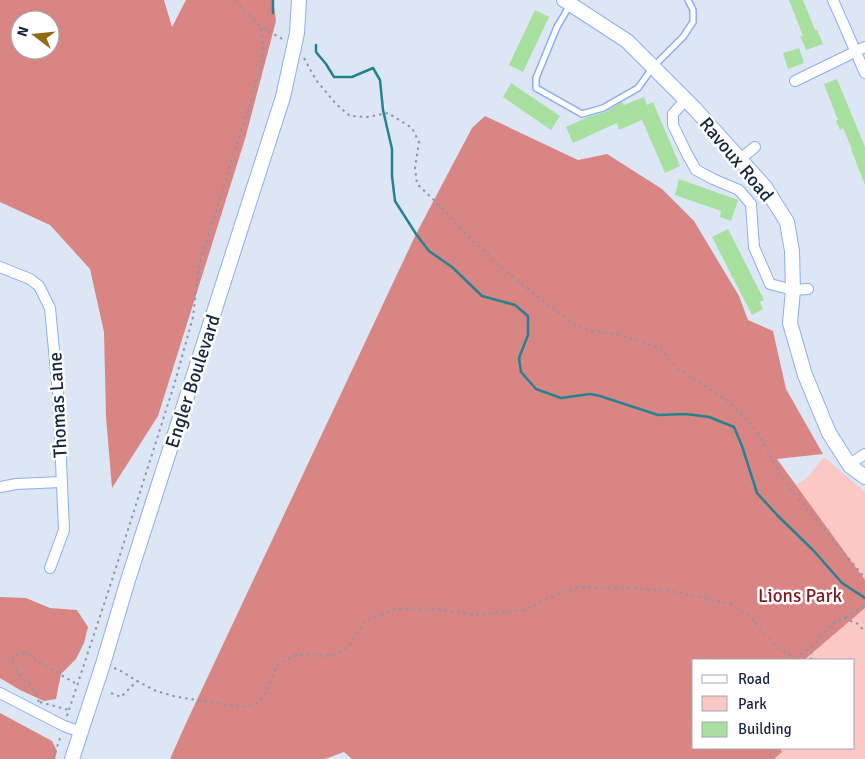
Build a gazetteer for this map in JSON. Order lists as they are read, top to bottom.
{
  "streets": {
    "main road": ["Ravoux Road", "Engler Boulevard"],
    "street": ["Thomas Lane"]
  },
  "parks": ["Lions Park"],
  "legend": ["Road", "Park", "Building"],
  "north": "left"
}
